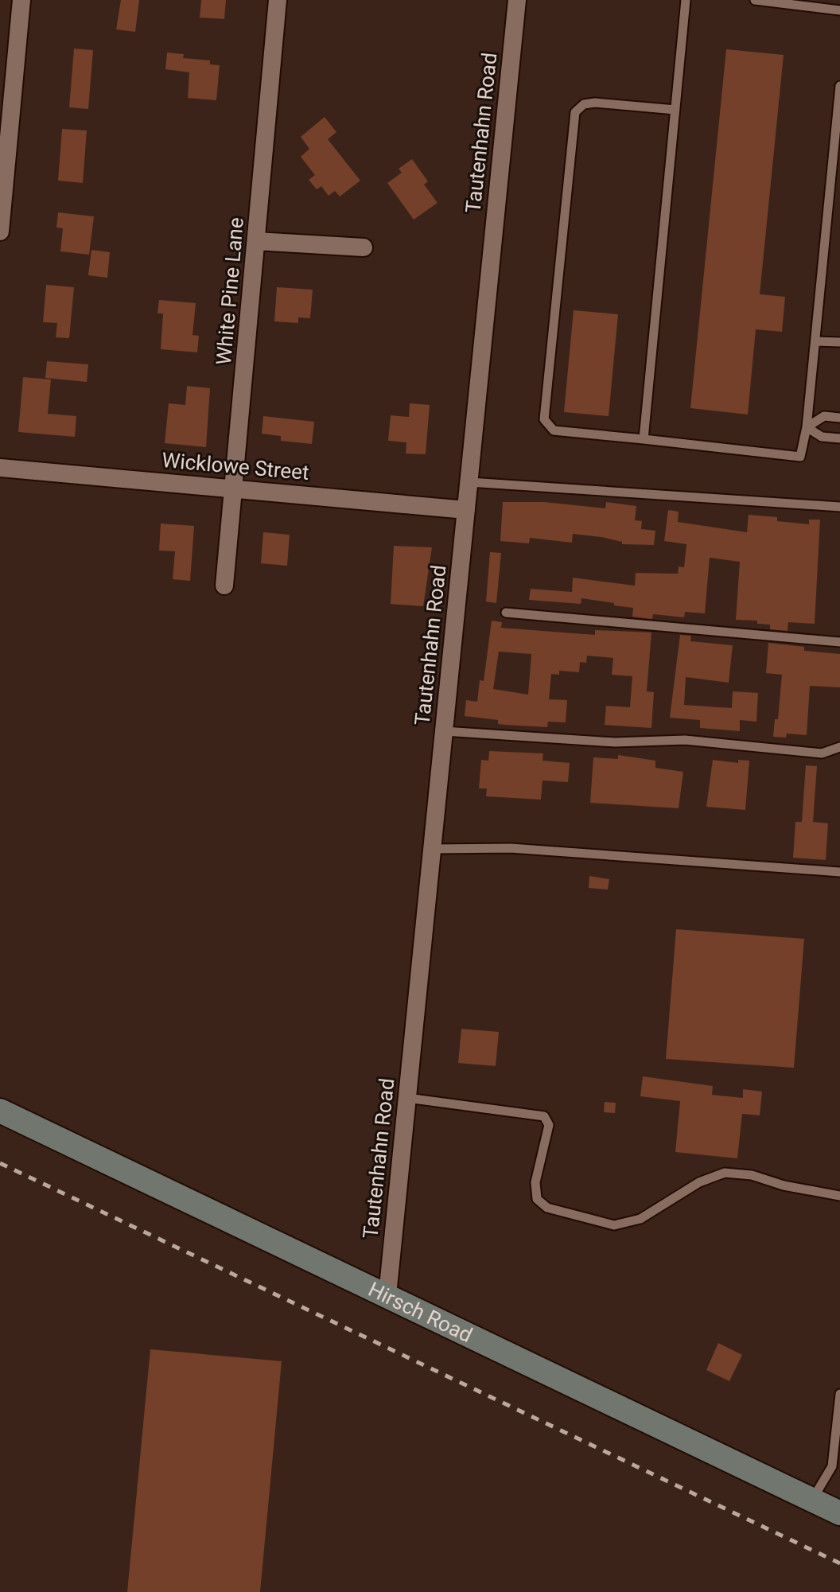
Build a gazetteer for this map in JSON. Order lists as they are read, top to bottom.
{
  "streets": {
    "main road": ["Hirsch Road"],
    "street": ["Tautenhahn Road", "White Pine Lane", "Wicklowe Street"]
  },
  "crossings": [
    ["Tautenhahn Road", "Wicklowe Street"],
    ["Tautenhahn Road", "Hirsch Road"],
    ["White Pine Lane", "Wicklowe Street"]
  ]
}
